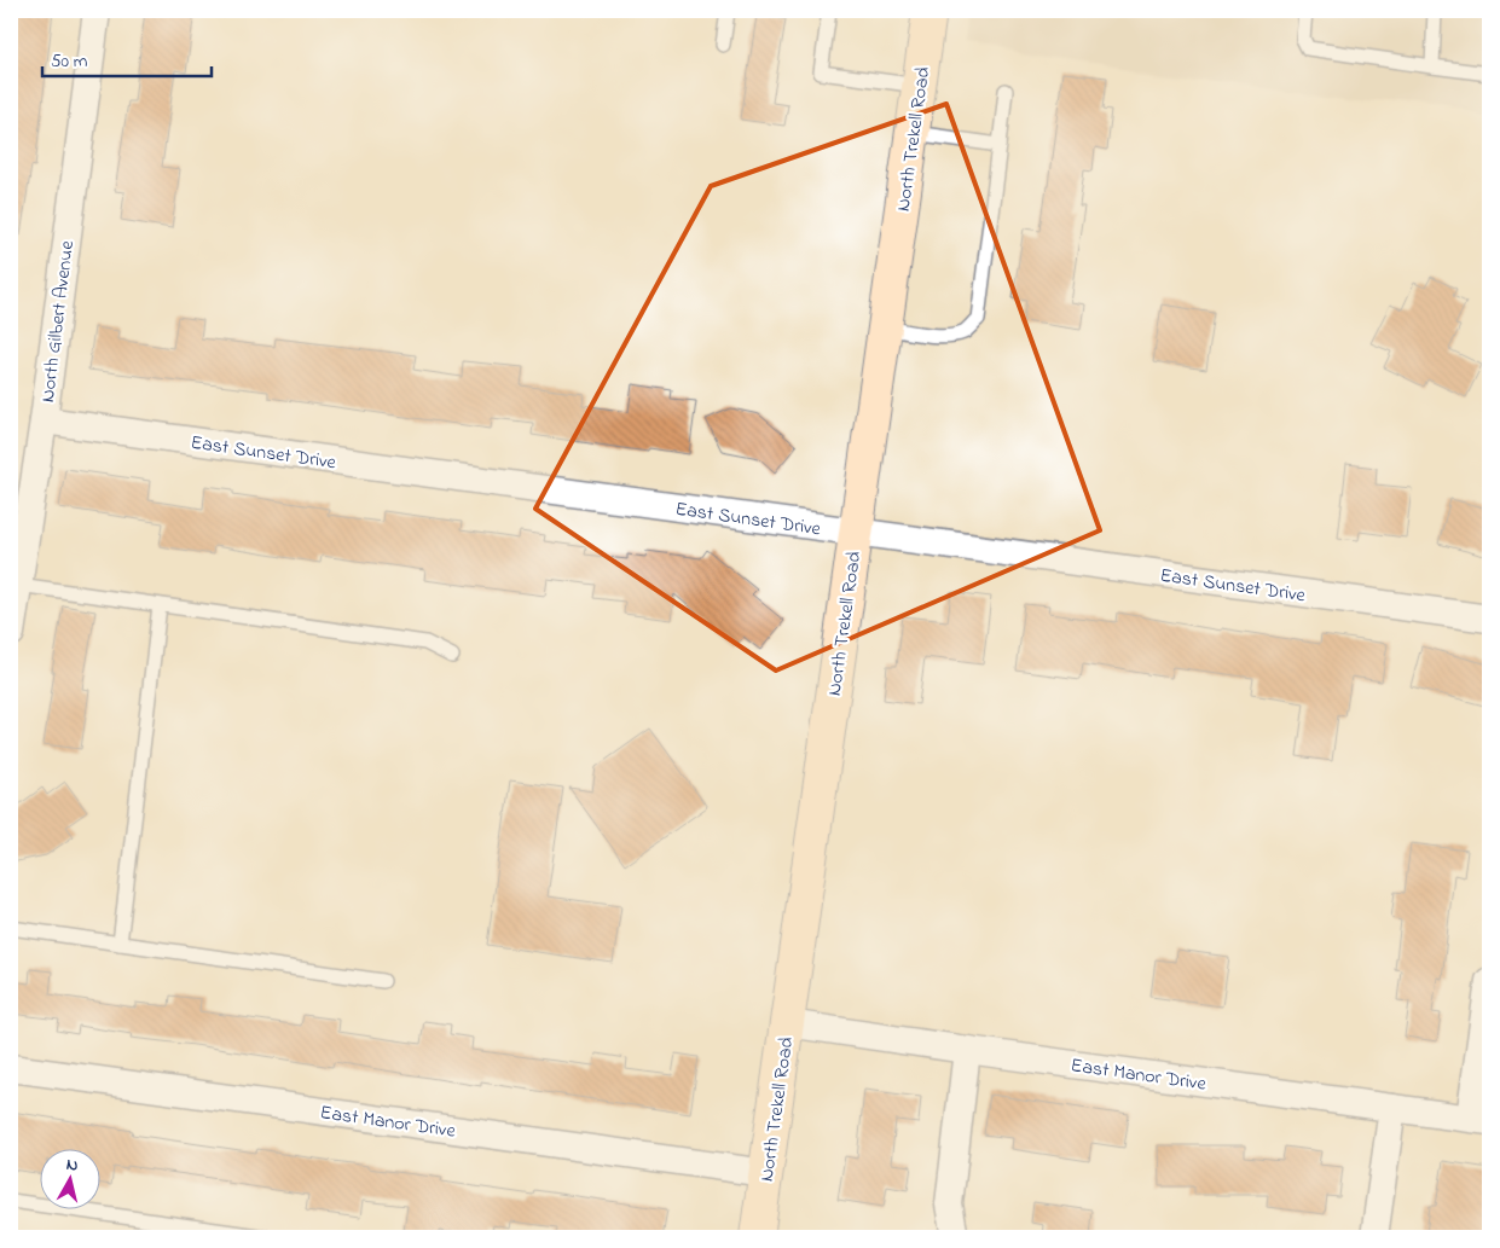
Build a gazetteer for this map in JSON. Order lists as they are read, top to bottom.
{
  "streets": {
    "main road": ["North Trekell Road"],
    "street": ["North Gilbert Avenue", "East Sunset Drive", "East Manor Drive"]
  },
  "crossings": [
    ["North Trekell Road", "East Sunset Drive"],
    ["North Trekell Road", "East Manor Drive"],
    ["North Gilbert Avenue", "East Sunset Drive"]
  ],
  "scale_bar": "50 m",
  "north": "top"
}
